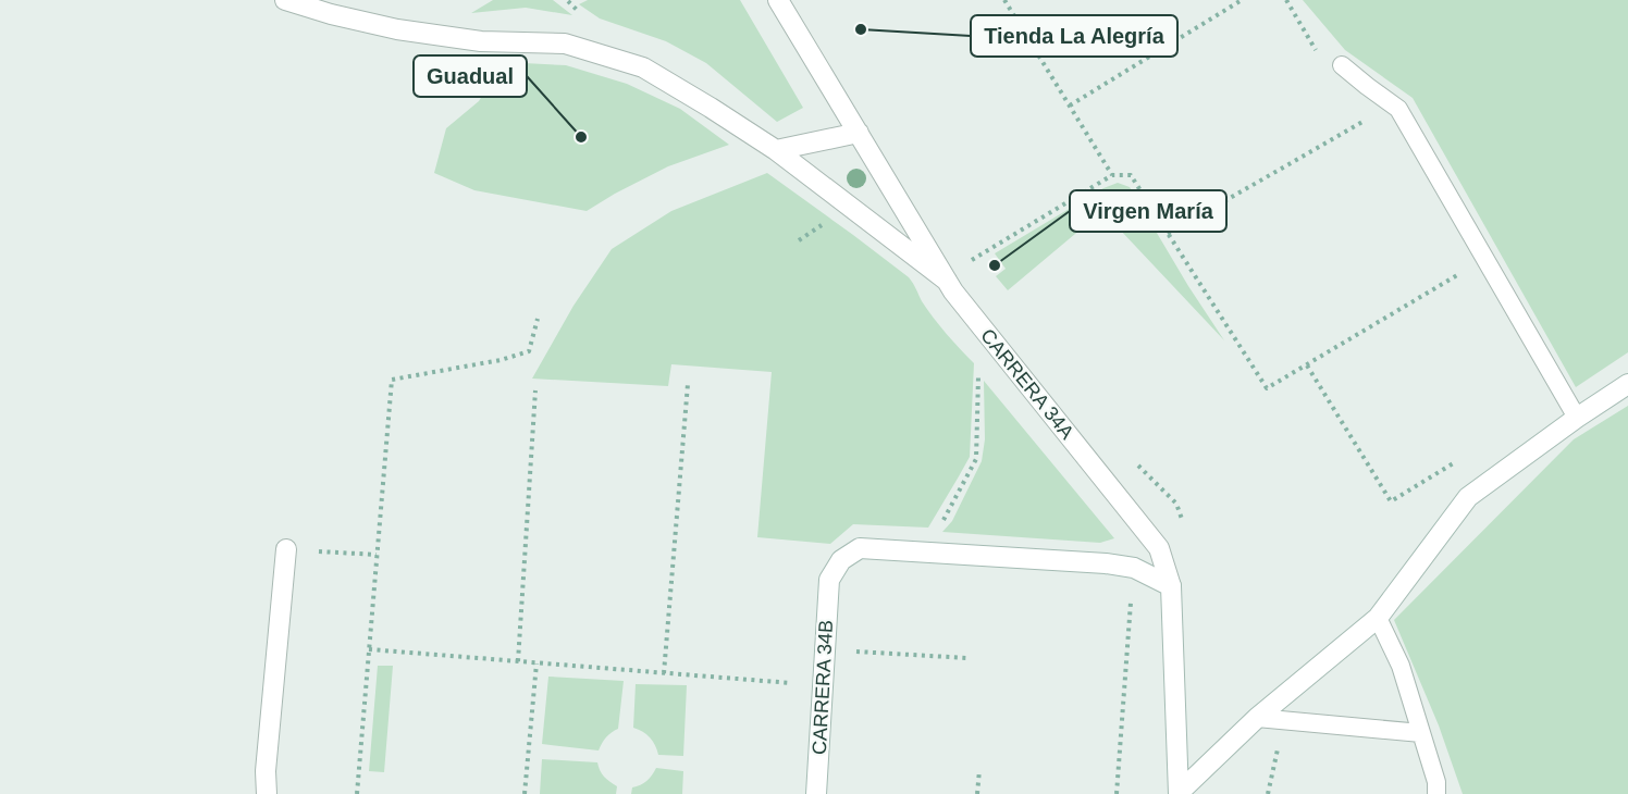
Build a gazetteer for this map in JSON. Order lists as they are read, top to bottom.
{
  "streets": {
    "street": ["CARRERA 34A", "CARRERA 34B"]
  },
  "places": ["Tienda La Alegría", "Guadual", "Virgen María"]
}
